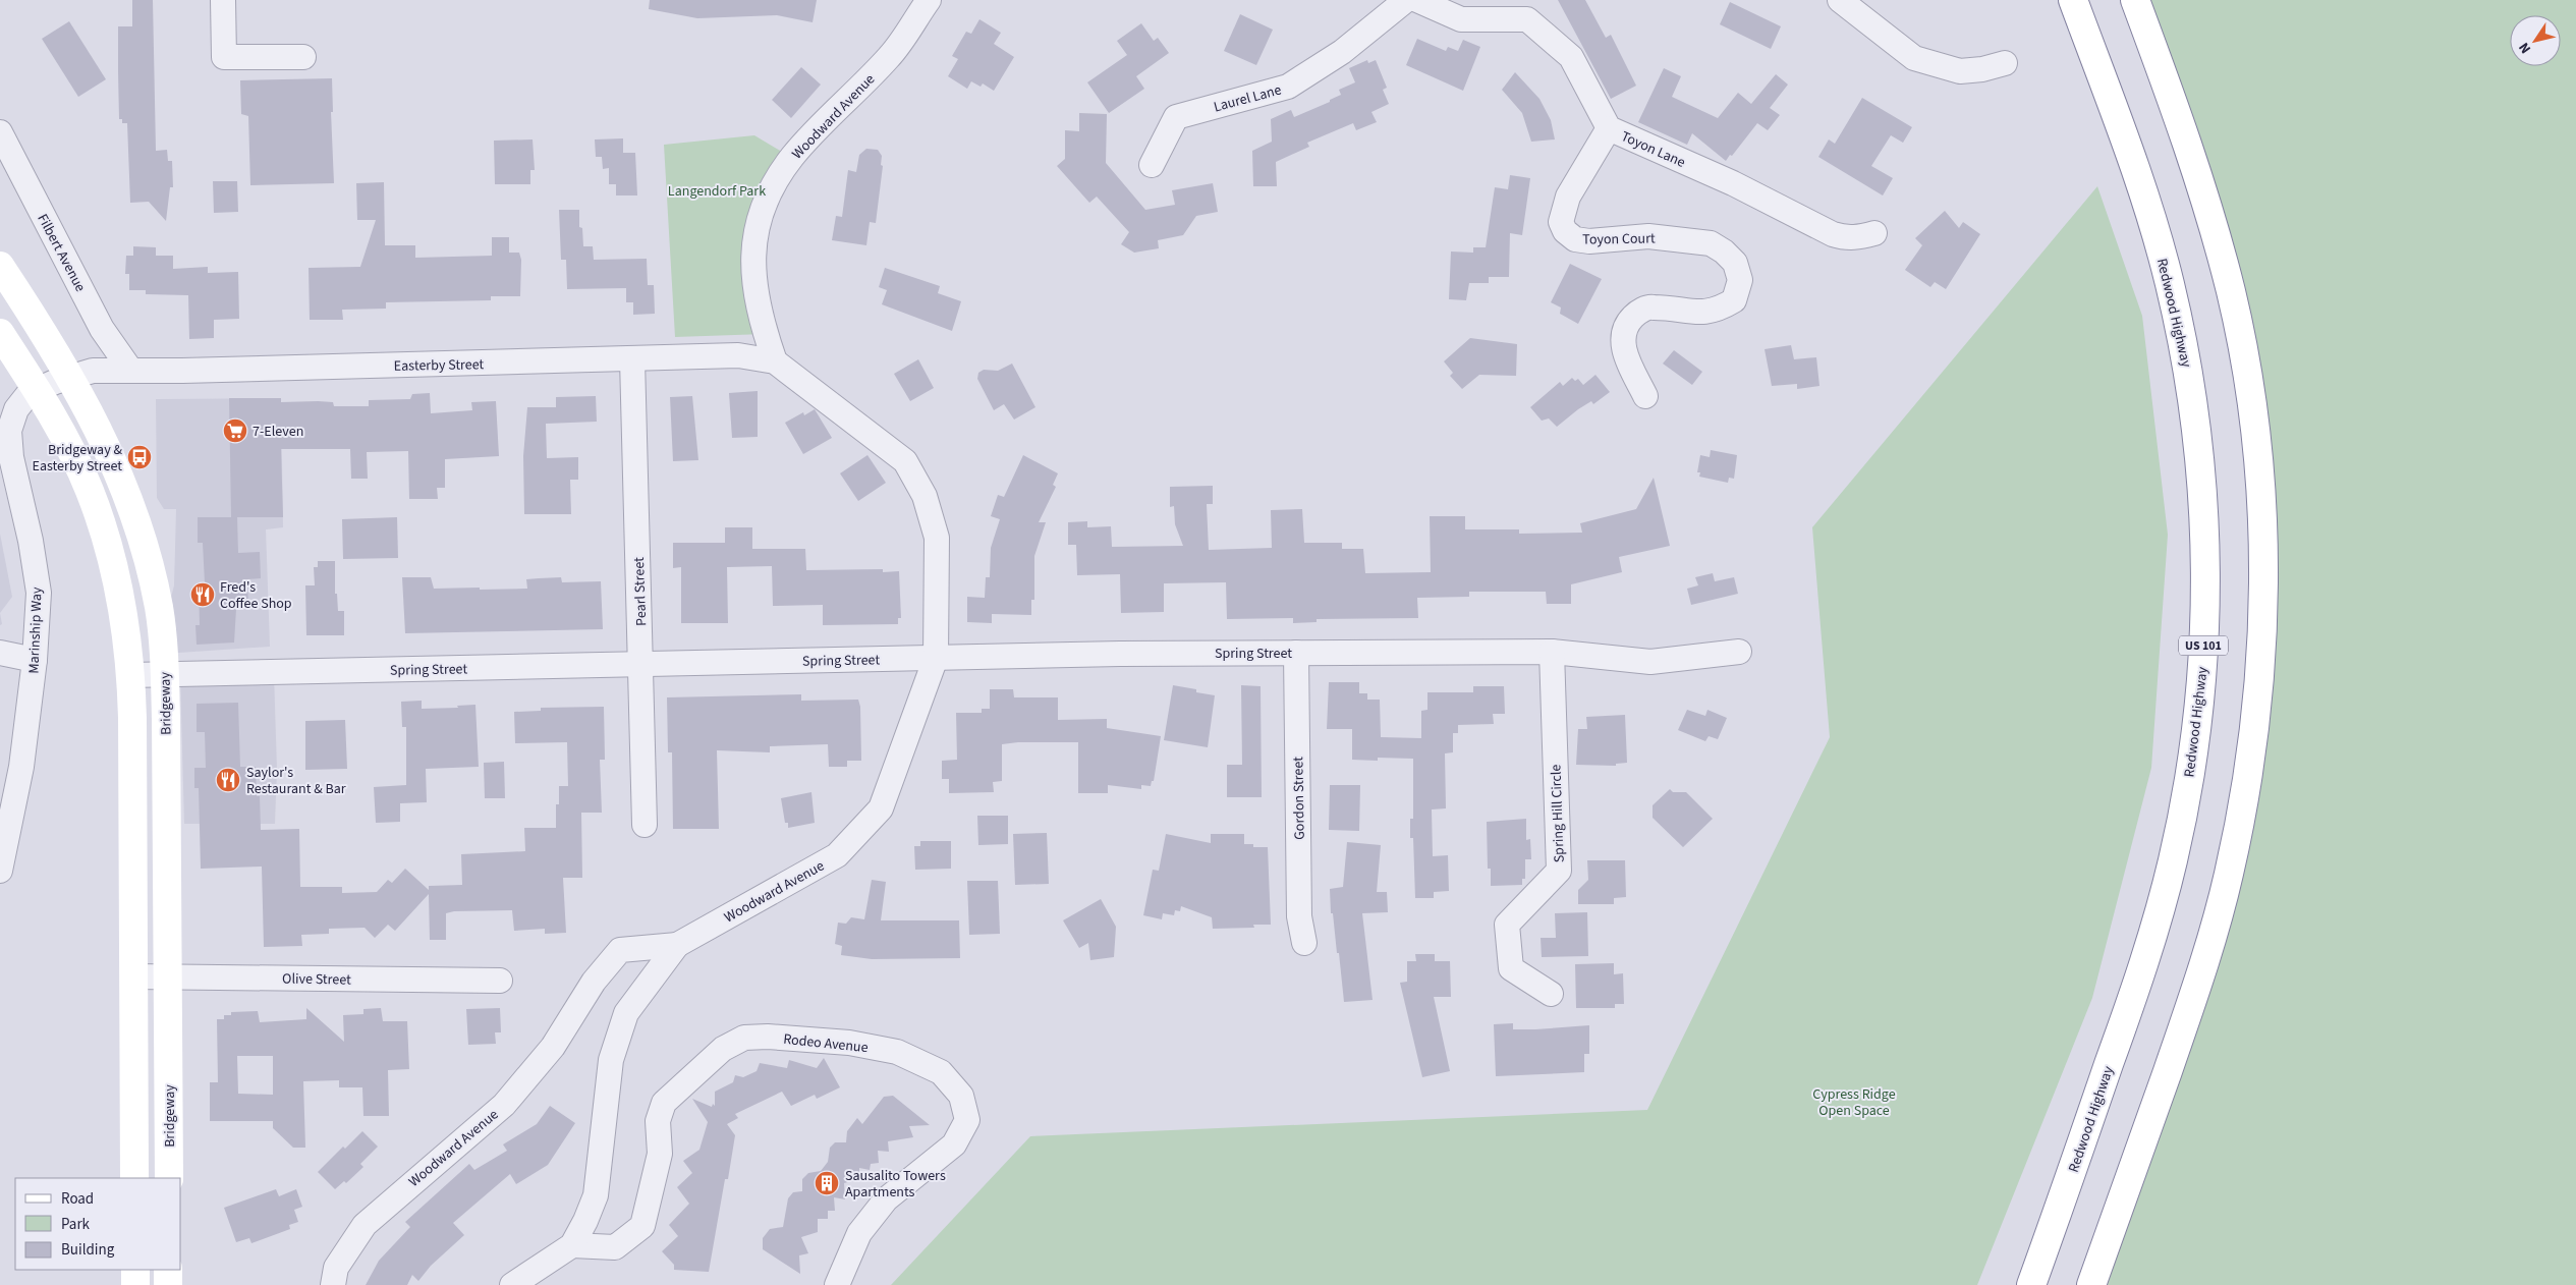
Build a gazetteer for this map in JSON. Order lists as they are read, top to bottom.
{
  "streets": {
    "main road": ["Redwood Highway", "US 101", "Bridgeway"],
    "street": [
      "Laurel Lane",
      "Woodward Avenue",
      "Toyon Lane",
      "Toyon Court",
      "Filbert Avenue",
      "Easterby Street",
      "Pearl Street",
      "Marinship Way",
      "Spring Street",
      "Gordon Street",
      "Spring Hill Circle",
      "Olive Street",
      "Rodeo Avenue"
    ]
  },
  "crossings": [
    ["Woodward Avenue", "Easterby Street"],
    ["Woodward Avenue", "Spring Street"],
    ["Toyon Lane", "Toyon Court"],
    ["Filbert Avenue", "Easterby Street"],
    ["Easterby Street", "Pearl Street"],
    ["Easterby Street", "Marinship Way"],
    ["Easterby Street", "Bridgeway"],
    ["Pearl Street", "Spring Street"],
    ["Marinship Way", "Bridgeway"],
    ["Spring Street", "Bridgeway"],
    ["Spring Street", "Gordon Street"],
    ["Spring Street", "Spring Hill Circle"],
    ["Bridgeway", "Olive Street"]
  ],
  "parks": ["Langendorf Park", "Cypress Ridge Open Space"],
  "places": {
    "supermarket": ["7-Eleven"],
    "bus stop": ["Bridgeway & Easterby Street"],
    "restaurant": ["Fred's Coffee Shop", "Saylor's Restaurant & Bar"],
    "building": ["Sausalito Towers Apartments"]
  },
  "legend": ["Road", "Park", "Building"],
  "north": "bottom left"
}
